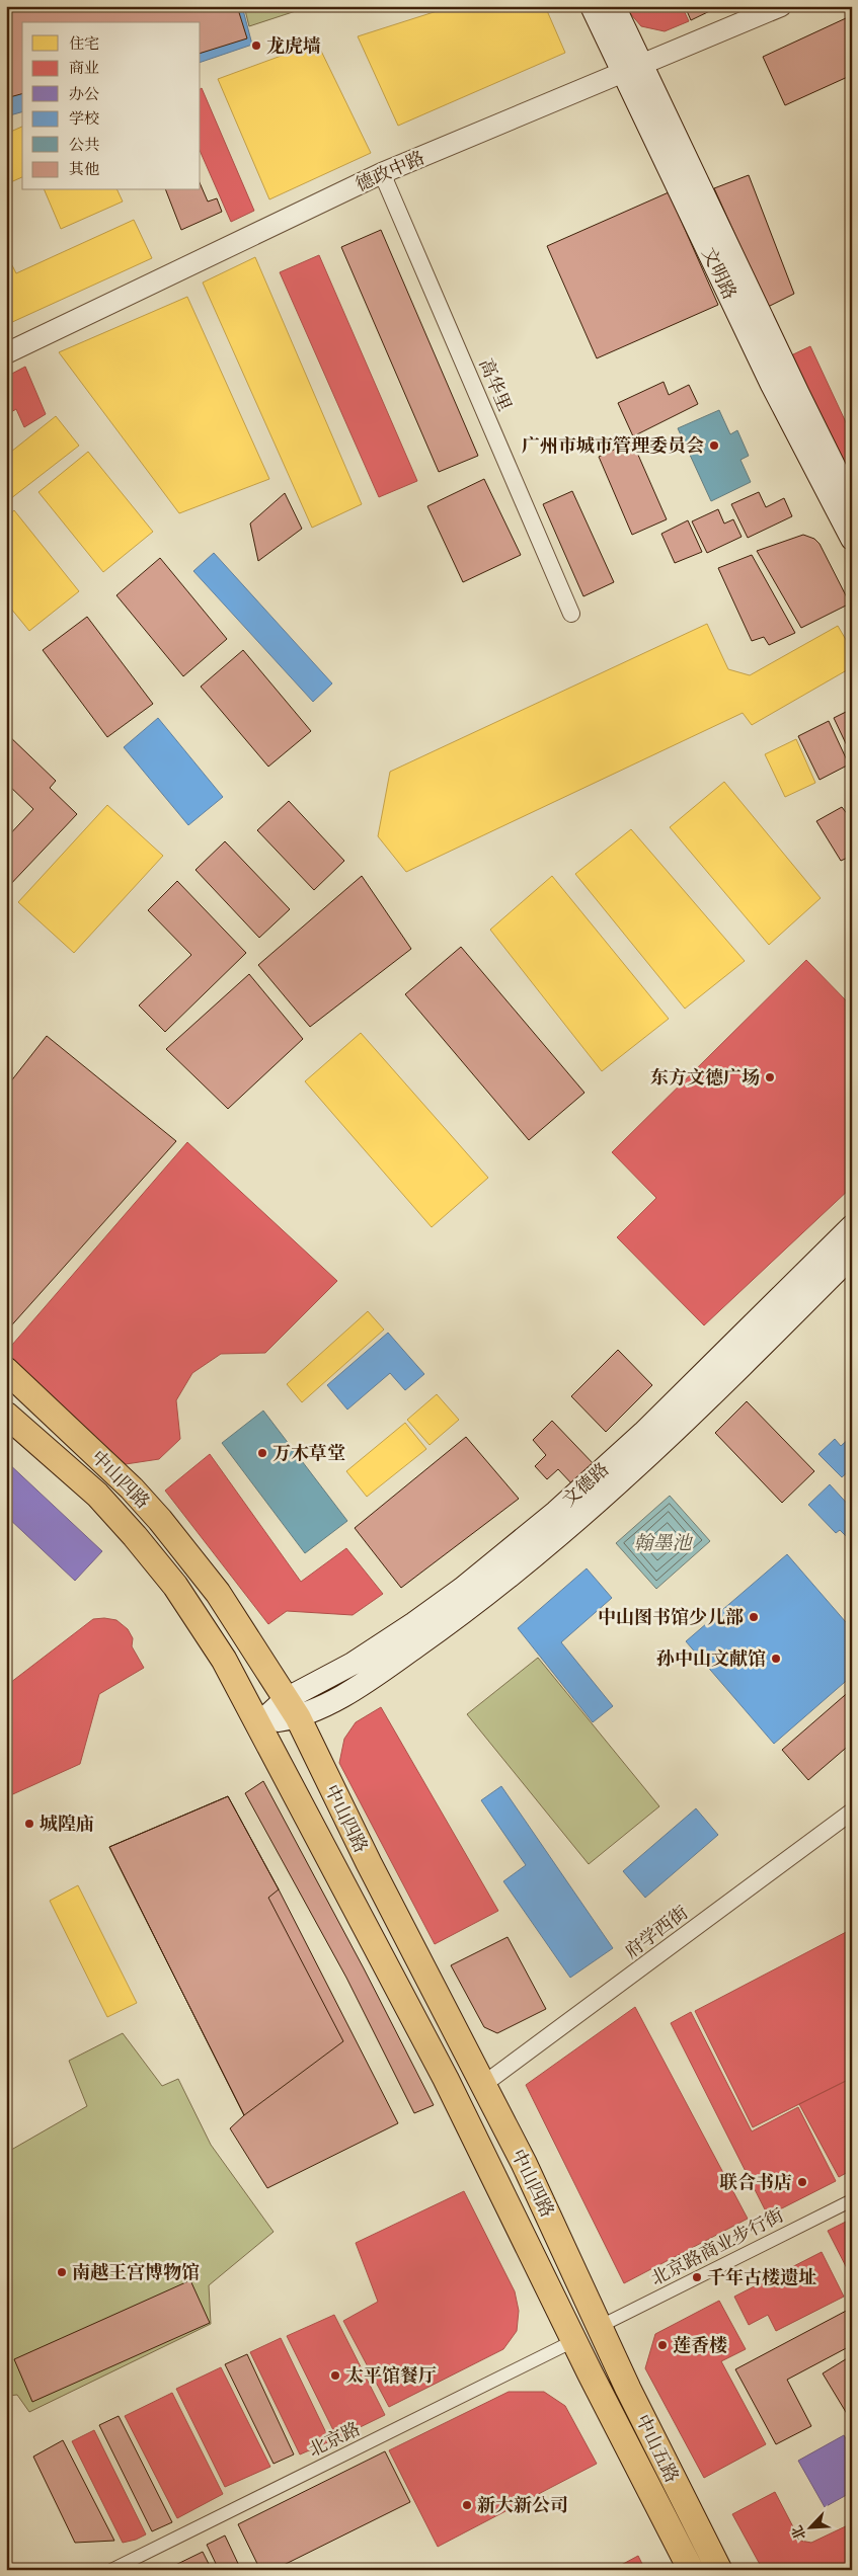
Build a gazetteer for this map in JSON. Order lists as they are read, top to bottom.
{
  "streets": {
    "main road": [
      "文明路",
      "中山四路",
      "文德路",
      "中山五路"
    ],
    "street": [
      "德政中路",
      "高华里",
      "府学西街",
      "北京路商业步行街",
      "北京路"
    ]
  },
  "crossings": [
    ["德政中路", "文明路"],
    ["德政中路", "高华里"],
    ["中山四路", "文德路"],
    ["中山四路", "府学西街"],
    ["中山四路", "北京路商业步行街"],
    ["中山四路", "北京路"],
    ["中山四路", "中山五路"],
    ["北京路商业步行街", "中山五路"],
    ["北京路", "中山五路"]
  ],
  "water": ["翰墨池"],
  "places": [
    "龙虎墙",
    "广州市城市管理委员会",
    "东方文德广场",
    "万木草堂",
    "中山图书馆少儿部",
    "孙中山文献馆",
    "城隍庙",
    "联合书店",
    "南越王宫博物馆",
    "千年古楼遗址",
    "莲香楼",
    "太平馆餐厅",
    "新大新公司"
  ],
  "legend": [
    "住宅",
    "商业",
    "办公",
    "学校",
    "公共",
    "其他"
  ],
  "north": "bottom left"
}
